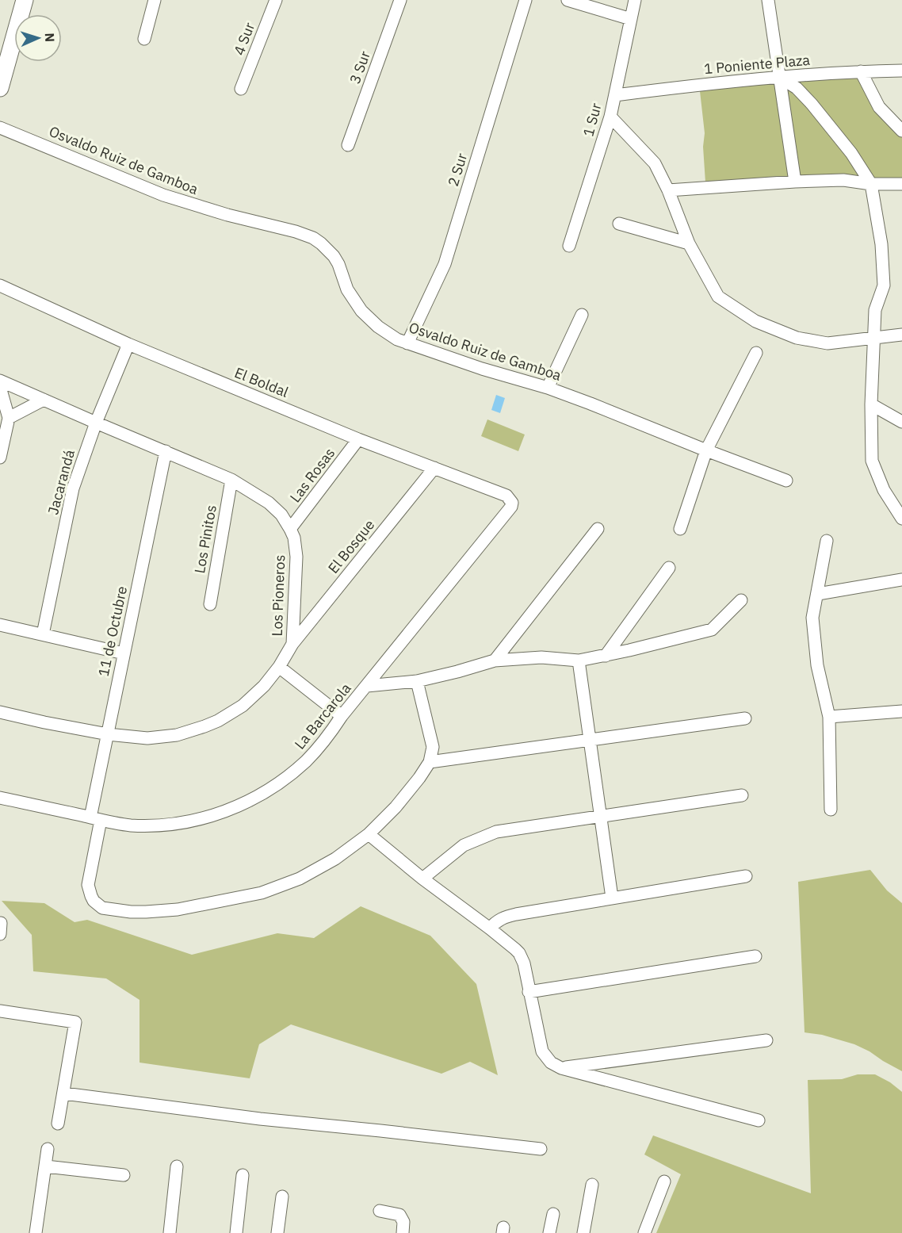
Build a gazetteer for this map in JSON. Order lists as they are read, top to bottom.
{
  "streets": {
    "street": [
      "4 Sur",
      "1 Poniente Plaza",
      "3 Sur",
      "1 Sur",
      "Osvaldo Ruiz de Gamboa",
      "2 Sur",
      "El Boldal",
      "Las Rosas",
      "Jacarandá",
      "Los Pinitos",
      "El Bosque",
      "Los Pioneros",
      "11 de Octubre",
      "La Barcarola"
    ]
  },
  "crossings": [
    ["1 Poniente Plaza", "1 Sur"],
    ["Osvaldo Ruiz de Gamboa", "2 Sur"],
    ["El Boldal", "Las Rosas"],
    ["El Boldal", "Jacarandá"],
    ["El Boldal", "El Bosque"],
    ["El Boldal", "La Barcarola"],
    ["Las Rosas", "Los Pioneros"],
    ["Jacarandá", "Los Pioneros"],
    ["Los Pinitos", "Los Pioneros"],
    ["El Bosque", "Los Pioneros"],
    ["Los Pioneros", "11 de Octubre"],
    ["11 de Octubre", "La Barcarola"]
  ],
  "north": "right"
}
